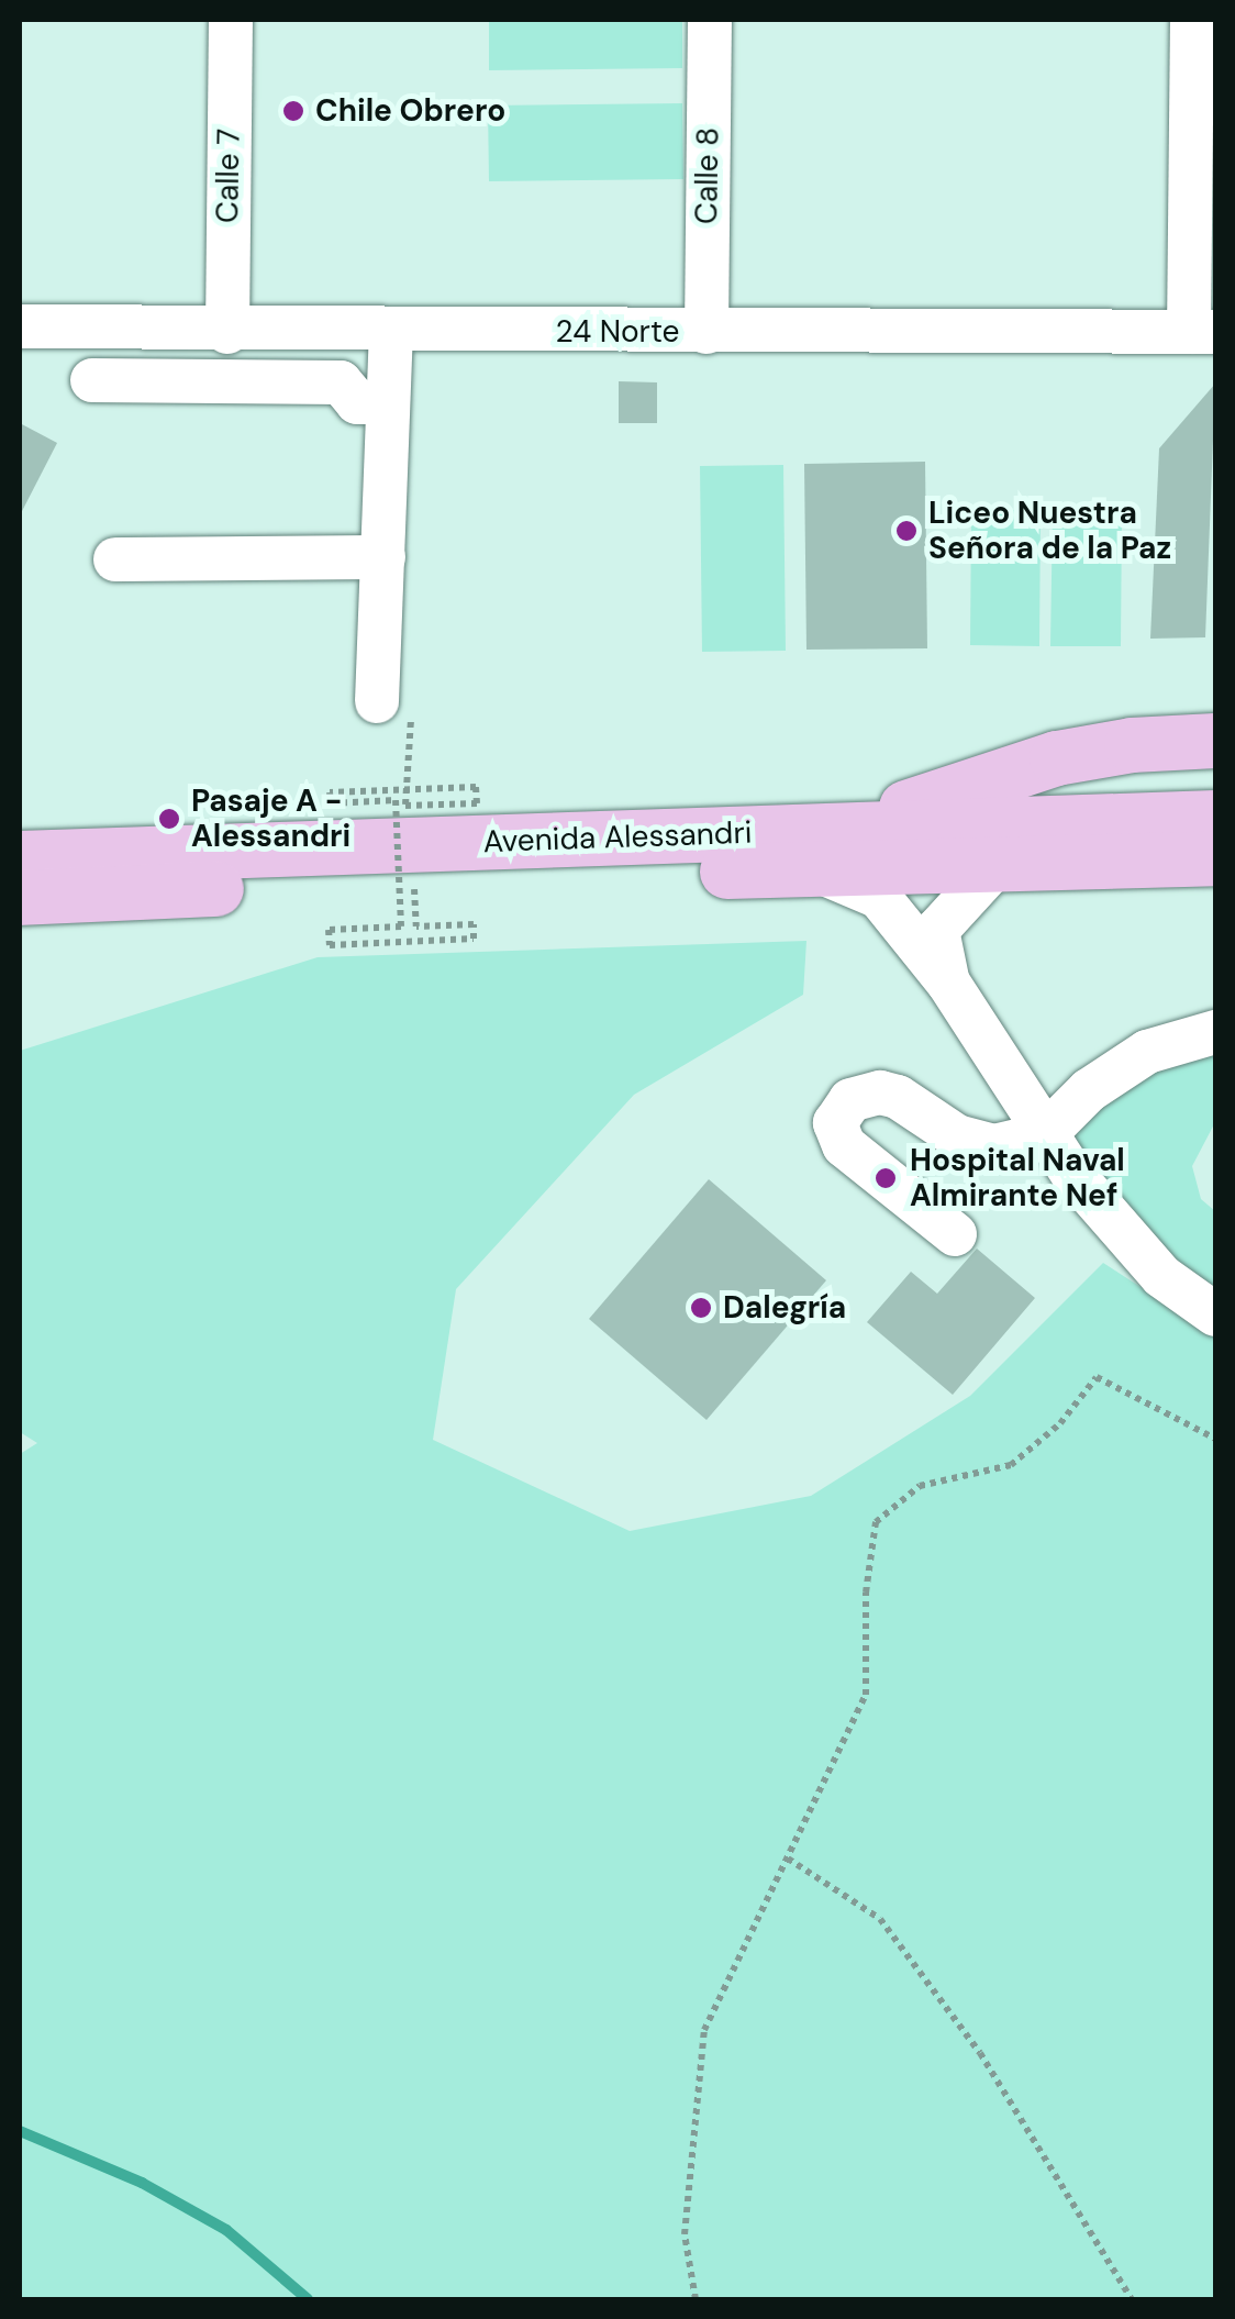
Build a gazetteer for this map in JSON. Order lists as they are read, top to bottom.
{
  "streets": {
    "main road": ["Avenida Alessandri"],
    "street": ["Calle 7", "Calle 8", "24 Norte"]
  },
  "crossings": [
    ["Calle 7", "24 Norte"],
    ["Calle 8", "24 Norte"]
  ],
  "places": [
    "Chile Obrero",
    "Liceo Nuestra Señora de la Paz",
    "Pasaje A - Alessandri",
    "Hospital Naval Almirante Nef",
    "Dalegría"
  ]
}
